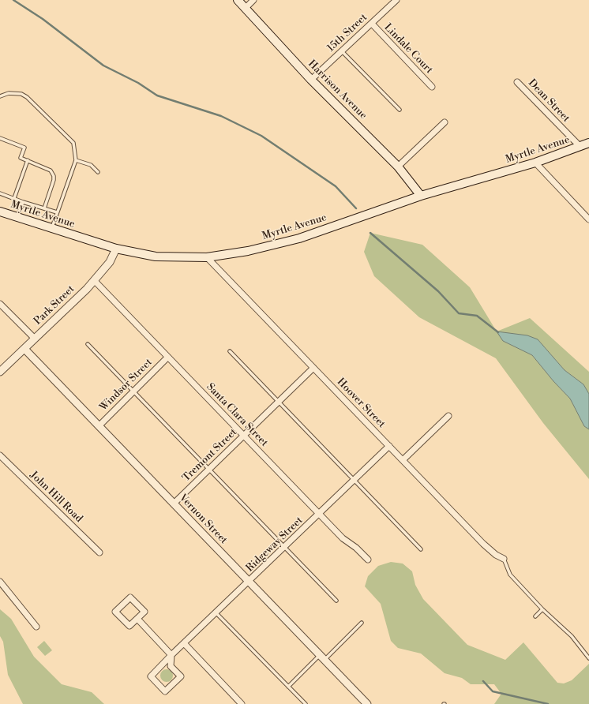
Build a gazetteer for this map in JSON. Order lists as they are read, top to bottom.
{
  "streets": {
    "main road": ["Harrison Avenue", "Myrtle Avenue"],
    "street": [
      "15th Street",
      "Lindale Court",
      "Dean Street",
      "Park Street",
      "Windsor Street",
      "Hoover Street",
      "Santa Clara Street",
      "Tremont Street",
      "John Hill Road",
      "Vernon Street",
      "Ridgeway Street"
    ]
  },
  "crossings": [
    ["15th Street", "Lindale Court"],
    ["15th Street", "Harrison Avenue"],
    ["Harrison Avenue", "Myrtle Avenue"],
    ["Dean Street", "Myrtle Avenue"],
    ["Myrtle Avenue", "Park Street"],
    ["Myrtle Avenue", "Hoover Street"],
    ["Park Street", "Santa Clara Street"],
    ["Park Street", "Vernon Street"],
    ["Windsor Street", "Santa Clara Street"],
    ["Windsor Street", "Vernon Street"],
    ["Hoover Street", "Tremont Street"],
    ["Hoover Street", "Ridgeway Street"],
    ["Santa Clara Street", "Tremont Street"],
    ["Santa Clara Street", "Ridgeway Street"],
    ["Tremont Street", "Vernon Street"],
    ["Vernon Street", "Ridgeway Street"]
  ]
}
